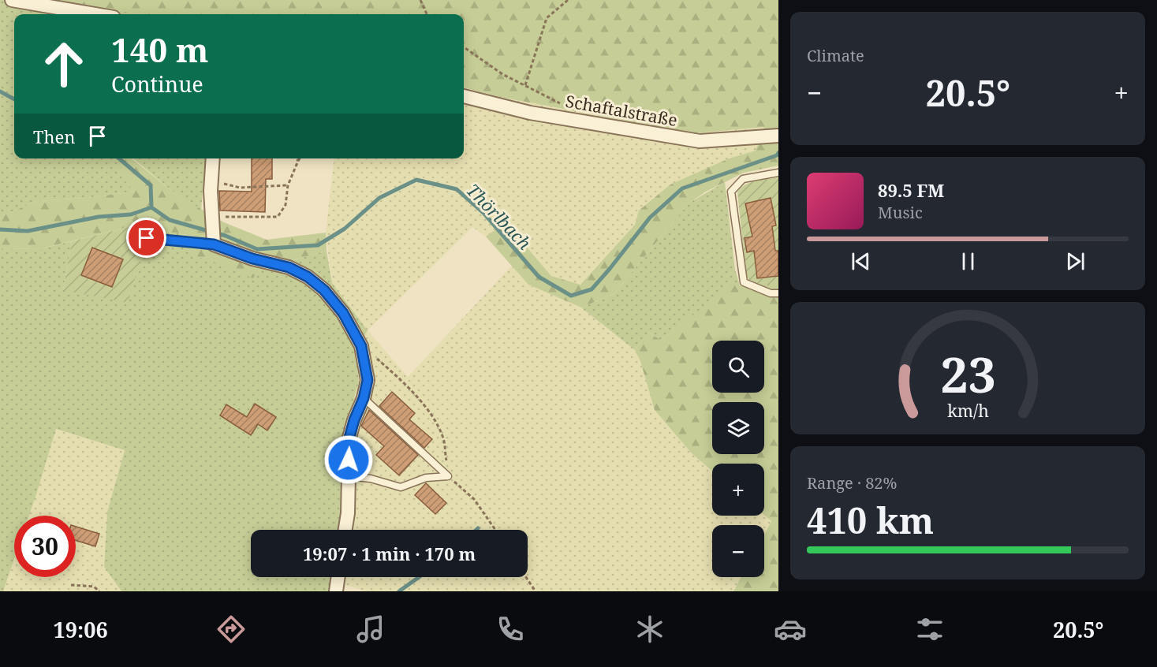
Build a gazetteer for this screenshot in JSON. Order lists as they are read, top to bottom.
{
  "streets": {
    "street": ["Schaftalstraße"]
  },
  "water": ["Thörlbach"],
  "page": {
    "tile": [
      "Climate",
      ["Range · 82%", "410 km"]
    ],
    "turn": ["140 m", "Continue"],
    "heat": ["−", "20.5°", "+"],
    "then": "Then",
    "song": ["89.5 FM", "Music"],
    "map_buttons": ["+", "−"],
    "limit": "30",
    "trip": "19:07 · 1 min · 170 m",
    "tabs": ["19:06", "20.5°"],
    "gauge": ["23", "km/h"]
  }
}
